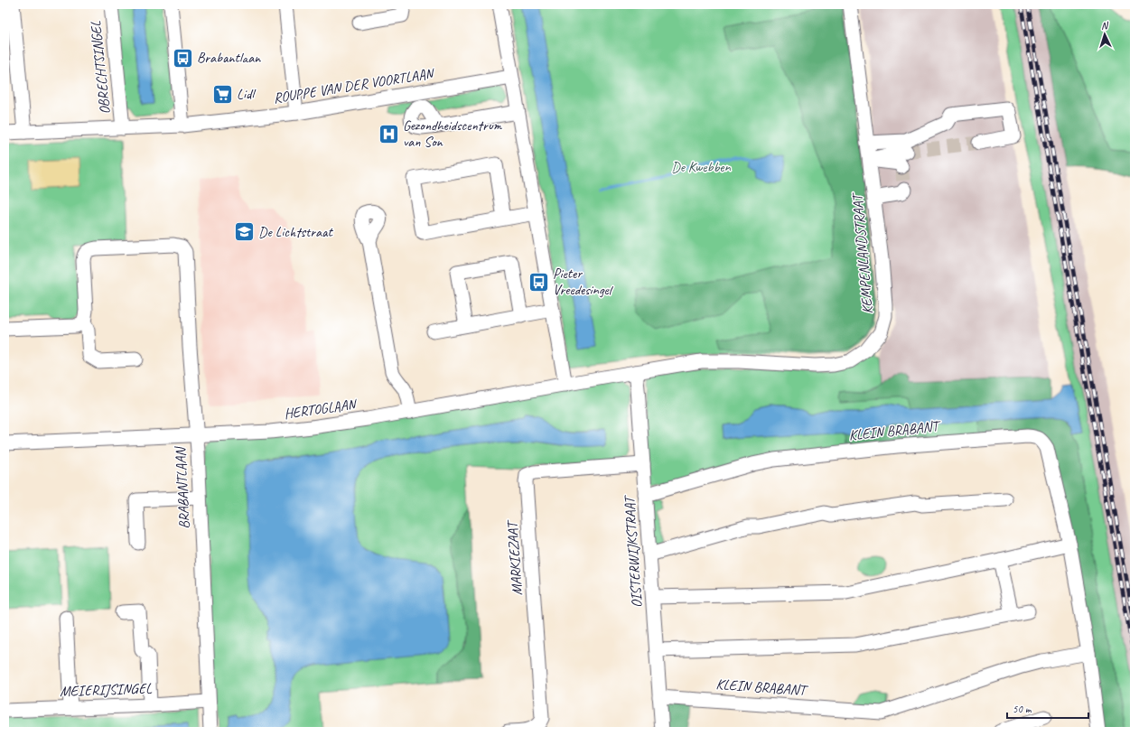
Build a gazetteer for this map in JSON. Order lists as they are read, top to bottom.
{
  "streets": {
    "street": [
      "OBRECHTSINGEL",
      "ROUPPE VAN DER VOORTLAAN",
      "KEMPENLANDSTRAAT",
      "HERTOGLAAN",
      "KLEIN BRABANT",
      "BRABANTLAAN",
      "OISTERWIJKSTRAAT",
      "MARKIEZAAT",
      "MEIERIJSINGEL"
    ]
  },
  "crossings": [
    ["OBRECHTSINGEL", "ROUPPE VAN DER VOORTLAAN"],
    ["KEMPENLANDSTRAAT", "HERTOGLAAN"],
    ["KEMPENLANDSTRAAT", "OISTERWIJKSTRAAT"],
    ["HERTOGLAAN", "BRABANTLAAN"],
    ["HERTOGLAAN", "OISTERWIJKSTRAAT"],
    ["KLEIN BRABANT", "OISTERWIJKSTRAAT"],
    ["BRABANTLAAN", "MEIERIJSINGEL"],
    ["OISTERWIJKSTRAAT", "MARKIEZAAT"]
  ],
  "parks": ["De Kwebben"],
  "places": {
    "bus stop": ["Brabantlaan", "Pieter Vreedesingel"],
    "supermarket": ["Lidl"],
    "hospital": ["Gezondheidscentrum van Son"],
    "school or university": ["De Lichtstraat"]
  },
  "scale_bar": "50 m",
  "north": "top"
}
